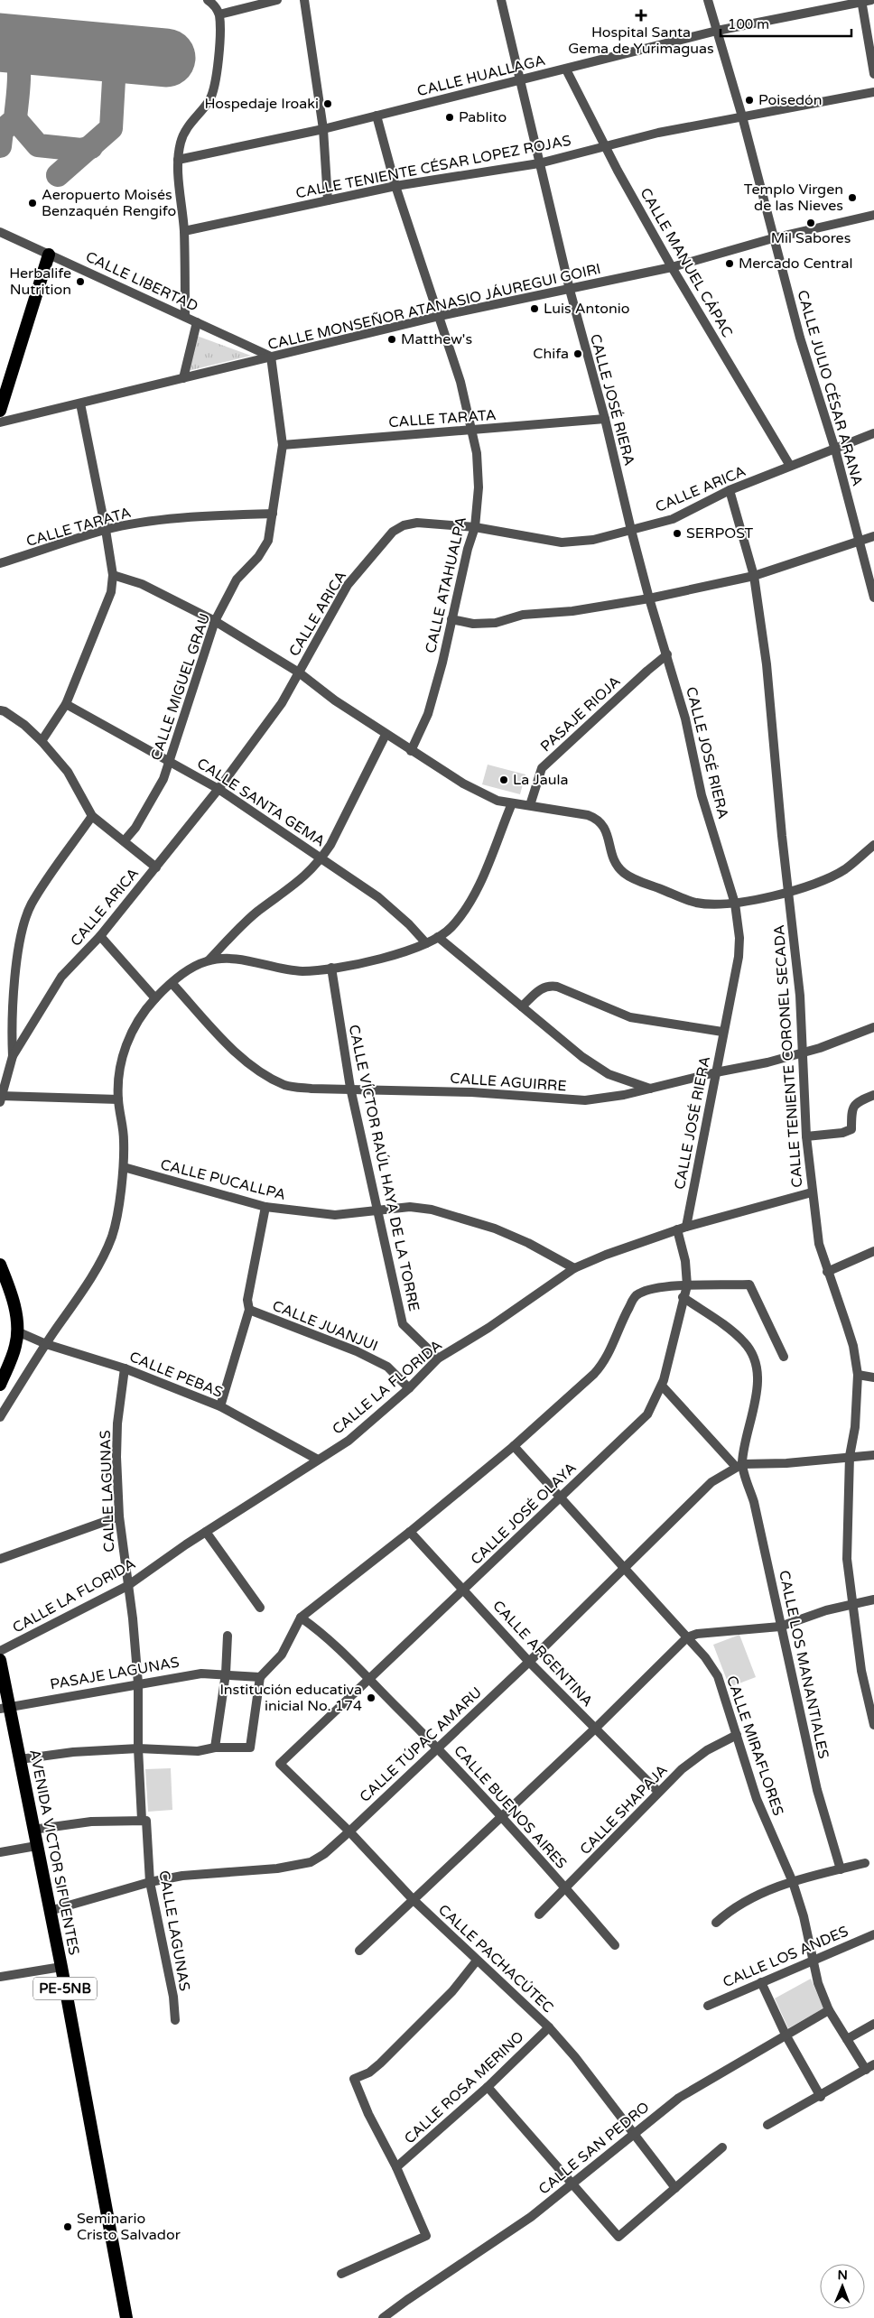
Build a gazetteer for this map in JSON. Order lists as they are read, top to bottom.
{
  "streets": {
    "highway": ["AVENIDA VICTOR SIFUENTES", "PE-5NB"],
    "street": [
      "CALLE HUALLAGA",
      "CALLE TENIENTE CÉSAR LOPEZ ROJAS",
      "CALLE MANUEL CÁPAC",
      "CALLE LIBERTAD",
      "CALLE MONSEÑOR ATANASIO JÁUREGUI GOIRI",
      "CALLE JULIO CÉSAR ARANA",
      "CALLE JOSÉ RIERA",
      "CALLE TARATA",
      "CALLE ARICA",
      "CALLE ATAHUALPA",
      "CALLE MIGUEL GRAU",
      "PASAJE RIOJA",
      "CALLE SANTA GEMA",
      "CALLE TENIENTE CORONEL SECADA",
      "CALLE AGUIRRE",
      "CALLE VÍCTOR RAÚL HAYA DE LA TORRE",
      "CALLE PUCALLPA",
      "CALLE JUANJUI",
      "CALLE PEBAS",
      "CALLE LA FLORIDA",
      "CALLE LAGUNAS",
      "CALLE JOSÉ OLAYA",
      "CALLE ARGENTINA",
      "CALLE LOS MANANTIALES",
      "PASAJE LAGUNAS",
      "CALLE TÚPAC AMARU",
      "CALLE MIRAFLORES",
      "CALLE BUENOS AIRES",
      "CALLE SHAPAJA",
      "CALLE LOS ANDES",
      "CALLE PACHACÚTEC",
      "CALLE ROSA MERINO",
      "CALLE SAN PEDRO"
    ]
  },
  "crossings": [
    ["CALLE HUALLAGA", "CALLE MANUEL CÁPAC"],
    ["CALLE HUALLAGA", "CALLE JULIO CÉSAR ARANA"],
    ["CALLE HUALLAGA", "CALLE JOSÉ RIERA"],
    ["CALLE HUALLAGA", "CALLE ATAHUALPA"],
    ["CALLE TENIENTE CÉSAR LOPEZ ROJAS", "CALLE MANUEL CÁPAC"],
    ["CALLE TENIENTE CÉSAR LOPEZ ROJAS", "CALLE JULIO CÉSAR ARANA"],
    ["CALLE TENIENTE CÉSAR LOPEZ ROJAS", "CALLE JOSÉ RIERA"],
    ["CALLE TENIENTE CÉSAR LOPEZ ROJAS", "CALLE ATAHUALPA"],
    ["CALLE MANUEL CÁPAC", "CALLE MONSEÑOR ATANASIO JÁUREGUI GOIRI"],
    ["CALLE MANUEL CÁPAC", "CALLE ARICA"],
    ["CALLE LIBERTAD", "CALLE MONSEÑOR ATANASIO JÁUREGUI GOIRI"],
    ["CALLE LIBERTAD", "CALLE MIGUEL GRAU"],
    ["CALLE MONSEÑOR ATANASIO JÁUREGUI GOIRI", "CALLE JULIO CÉSAR ARANA"],
    ["CALLE MONSEÑOR ATANASIO JÁUREGUI GOIRI", "CALLE JOSÉ RIERA"],
    ["CALLE MONSEÑOR ATANASIO JÁUREGUI GOIRI", "CALLE ATAHUALPA"],
    ["CALLE MONSEÑOR ATANASIO JÁUREGUI GOIRI", "CALLE MIGUEL GRAU"],
    ["CALLE JULIO CÉSAR ARANA", "CALLE ARICA"],
    ["CALLE JOSÉ RIERA", "CALLE TARATA"],
    ["CALLE JOSÉ RIERA", "CALLE ARICA"],
    ["CALLE JOSÉ RIERA", "PASAJE RIOJA"],
    ["CALLE JOSÉ RIERA", "CALLE AGUIRRE"],
    ["CALLE JOSÉ RIERA", "CALLE LA FLORIDA"],
    ["CALLE JOSÉ RIERA", "CALLE JOSÉ OLAYA"],
    ["CALLE TARATA", "CALLE ATAHUALPA"],
    ["CALLE TARATA", "CALLE MIGUEL GRAU"],
    ["CALLE ARICA", "CALLE ATAHUALPA"],
    ["CALLE ARICA", "CALLE SANTA GEMA"],
    ["CALLE ARICA", "CALLE TENIENTE CORONEL SECADA"],
    ["CALLE MIGUEL GRAU", "CALLE SANTA GEMA"],
    ["CALLE TENIENTE CORONEL SECADA", "CALLE AGUIRRE"],
    ["CALLE TENIENTE CORONEL SECADA", "CALLE LA FLORIDA"],
    ["CALLE AGUIRRE", "CALLE VÍCTOR RAÚL HAYA DE LA TORRE"],
    ["CALLE VÍCTOR RAÚL HAYA DE LA TORRE", "CALLE PUCALLPA"],
    ["CALLE VÍCTOR RAÚL HAYA DE LA TORRE", "CALLE LA FLORIDA"],
    ["CALLE PUCALLPA", "CALLE LA FLORIDA"],
    ["CALLE JUANJUI", "CALLE LA FLORIDA"],
    ["CALLE PEBAS", "CALLE LA FLORIDA"],
    ["CALLE PEBAS", "CALLE LAGUNAS"],
    ["CALLE LA FLORIDA", "CALLE LAGUNAS"],
    ["CALLE LA FLORIDA", "CALLE JOSÉ OLAYA"],
    ["CALLE LAGUNAS", "PASAJE LAGUNAS"],
    ["CALLE LAGUNAS", "CALLE TÚPAC AMARU"],
    ["CALLE JOSÉ OLAYA", "CALLE ARGENTINA"],
    ["CALLE JOSÉ OLAYA", "CALLE MIRAFLORES"],
    ["CALLE JOSÉ OLAYA", "CALLE BUENOS AIRES"],
    ["CALLE JOSÉ OLAYA", "CALLE PACHACÚTEC"],
    ["CALLE ARGENTINA", "CALLE TÚPAC AMARU"],
    ["CALLE ARGENTINA", "CALLE SHAPAJA"],
    ["CALLE LOS MANANTIALES", "CALLE TÚPAC AMARU"],
    ["PASAJE LAGUNAS", "AVENIDA VICTOR SIFUENTES"],
    ["CALLE TÚPAC AMARU", "CALLE MIRAFLORES"],
    ["CALLE TÚPAC AMARU", "CALLE BUENOS AIRES"],
    ["CALLE TÚPAC AMARU", "AVENIDA VICTOR SIFUENTES"],
    ["CALLE TÚPAC AMARU", "CALLE PACHACÚTEC"],
    ["CALLE MIRAFLORES", "CALLE SHAPAJA"],
    ["CALLE MIRAFLORES", "CALLE LOS ANDES"],
    ["CALLE MIRAFLORES", "CALLE SAN PEDRO"],
    ["CALLE BUENOS AIRES", "CALLE SHAPAJA"],
    ["CALLE PACHACÚTEC", "CALLE ROSA MERINO"],
    ["CALLE PACHACÚTEC", "CALLE SAN PEDRO"]
  ],
  "places": {
    "health": ["Hospital Santa Gema de Yurimaguas"],
    "other": [
      "Poisedón",
      "Hospedaje Iroaki",
      "Pablito",
      "Templo Virgen de las Nieves",
      "Aeropuerto Moisés Benzaquén Rengifo",
      "Mil Sabores",
      "Mercado Central",
      "Herbalife Nutrition",
      "Luis Antonio",
      "Matthew's",
      "Chifa",
      "SERPOST",
      "La Jaula",
      "Institución educativa inicial No. 174",
      "Seminario Cristo Salvador"
    ]
  },
  "scale_bar": "100 m",
  "north": "top"
}
